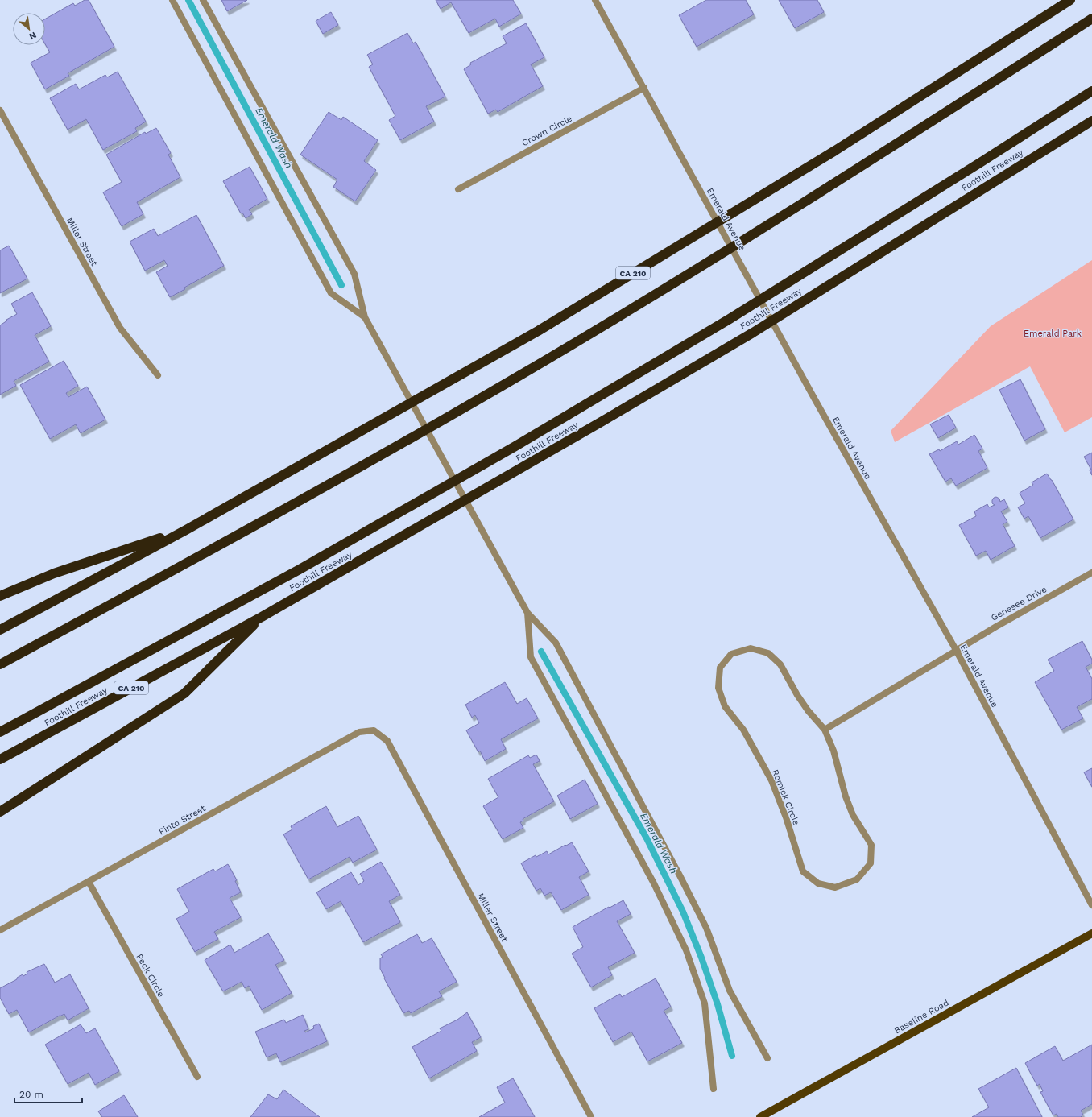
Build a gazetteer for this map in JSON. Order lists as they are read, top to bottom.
{
  "streets": {
    "highway": ["Foothill Freeway", "CA 210"],
    "main road": ["Baseline Road"],
    "street": [
      "Crown Circle",
      "Emerald Avenue",
      "Miller Street",
      "Genesee Drive",
      "Romick Circle",
      "Pinto Street",
      "Peck Circle"
    ]
  },
  "crossings": [
    ["Crown Circle", "Emerald Avenue"],
    ["Emerald Avenue", "Genesee Drive"],
    ["Miller Street", "Pinto Street"],
    ["Pinto Street", "Peck Circle"]
  ],
  "water": ["Emerald Wash"],
  "parks": ["Emerald Park"],
  "scale_bar": "20 m",
  "north": "bottom right"
}
